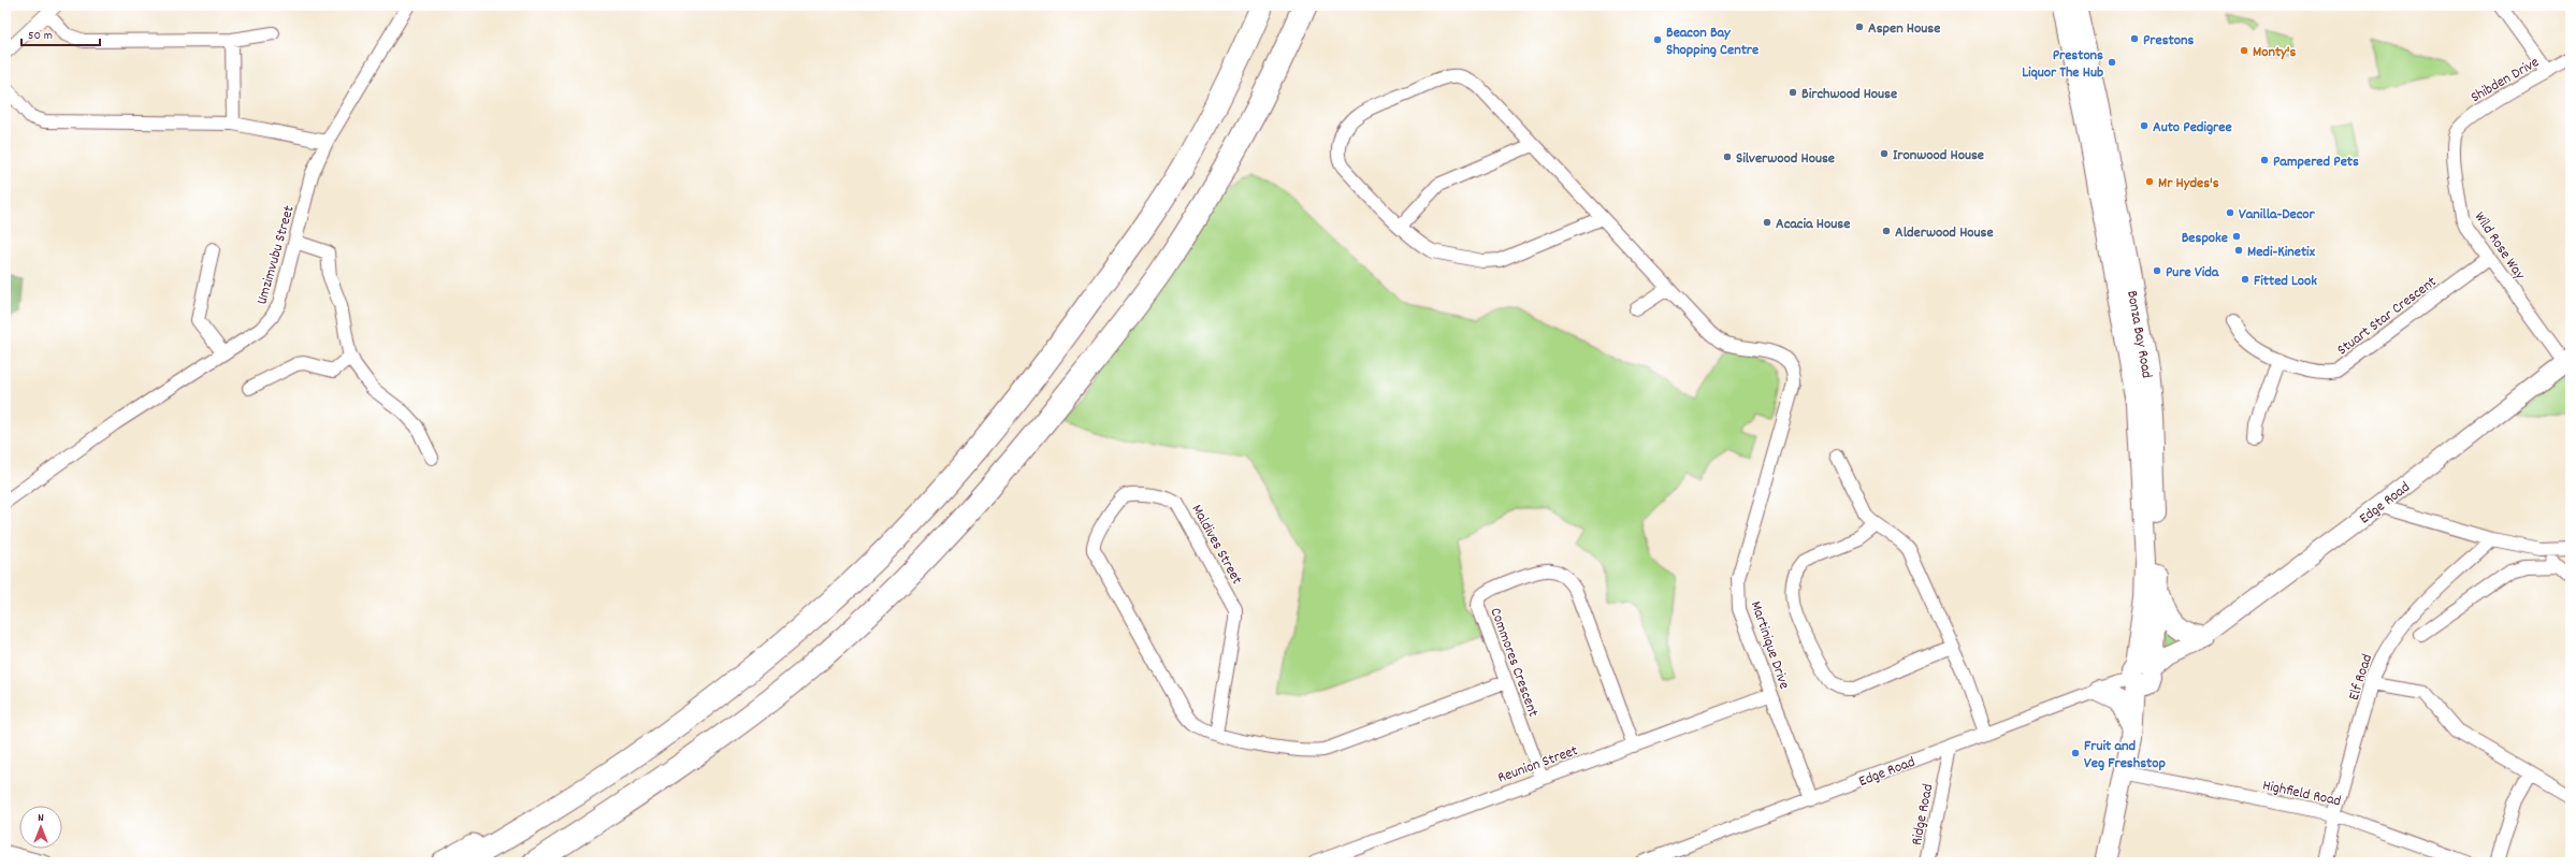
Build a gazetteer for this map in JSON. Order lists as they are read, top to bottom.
{
  "streets": {
    "main road": ["Bonza Bay Road"],
    "street": [
      "Shibden Drive",
      "Wild Rose Way",
      "Umzimvubu Street",
      "Stuart Star Crescent",
      "Edge Road",
      "Maldives Street",
      "Martinique Drive",
      "Commores Crescent",
      "Elf Road",
      "Reunion Street",
      "Highfield Road",
      "Ridge Road"
    ]
  },
  "crossings": [
    ["Shibden Drive", "Wild Rose Way"],
    ["Wild Rose Way", "Stuart Star Crescent"],
    ["Wild Rose Way", "Edge Road"],
    ["Bonza Bay Road", "Edge Road"],
    ["Bonza Bay Road", "Highfield Road"],
    ["Edge Road", "Martinique Drive"],
    ["Edge Road", "Ridge Road"],
    ["Maldives Street", "Commores Crescent"],
    ["Martinique Drive", "Reunion Street"],
    ["Commores Crescent", "Reunion Street"],
    ["Elf Road", "Highfield Road"]
  ],
  "places": [
    "Aspen House",
    "Prestons",
    "Beacon Bay Shopping Centre",
    "Monty's",
    "Prestons Liquor The Hub",
    "Birchwood House",
    "Auto Pedigree",
    "Ironwood House",
    "Silverwood House",
    "Pampered Pets",
    "Mr Hydes's",
    "Vanilla-Decor",
    "Acacia House",
    "Alderwood House",
    "Bespoke",
    "Medi-Kinetix",
    "Pure Vida",
    "Fitted Look",
    "Fruit and Veg Freshstop"
  ],
  "scale_bar": "50 m",
  "north": "top"
}
